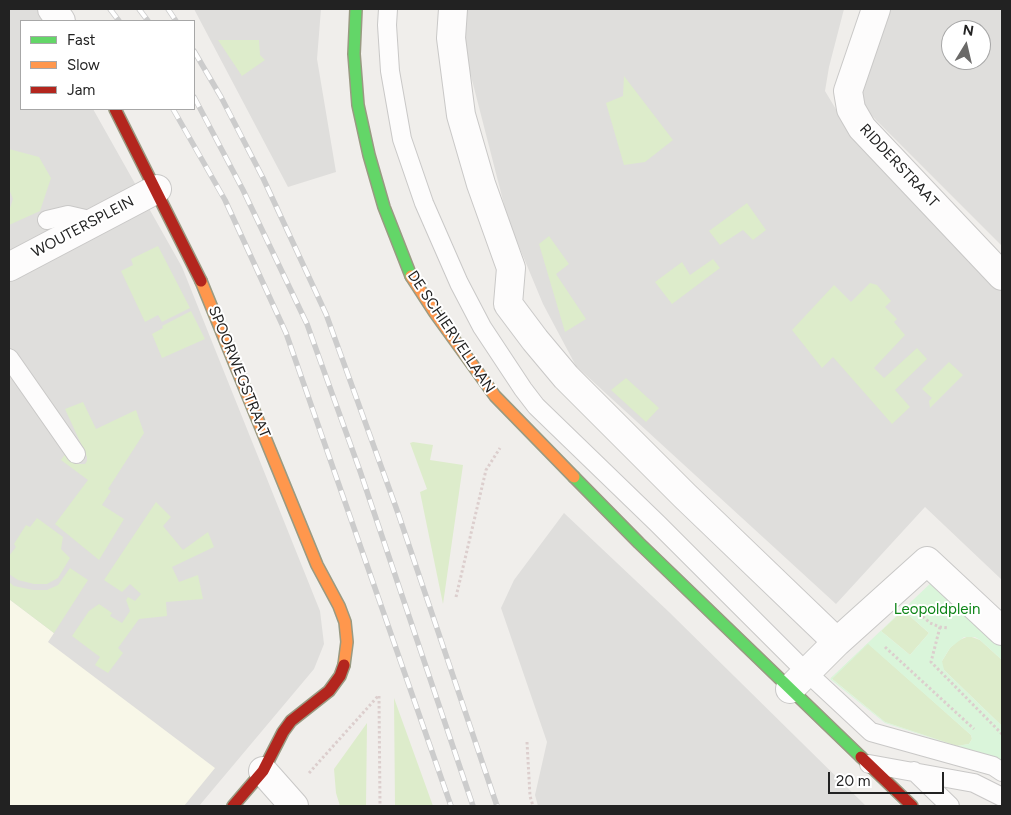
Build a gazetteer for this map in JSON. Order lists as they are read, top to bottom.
{
  "streets": {
    "main road": ["DE SCHIERVELLAAN", "SPOORWEGSTRAAT"],
    "street": ["RIDDERSTRAAT", "WOUTERSPLEIN"]
  },
  "crossings": [
    ["WOUTERSPLEIN", "SPOORWEGSTRAAT"]
  ],
  "parks": ["Leopoldplein"],
  "legend": ["Fast", "Slow", "Jam"],
  "scale_bar": "20 m",
  "north": "top"
}
